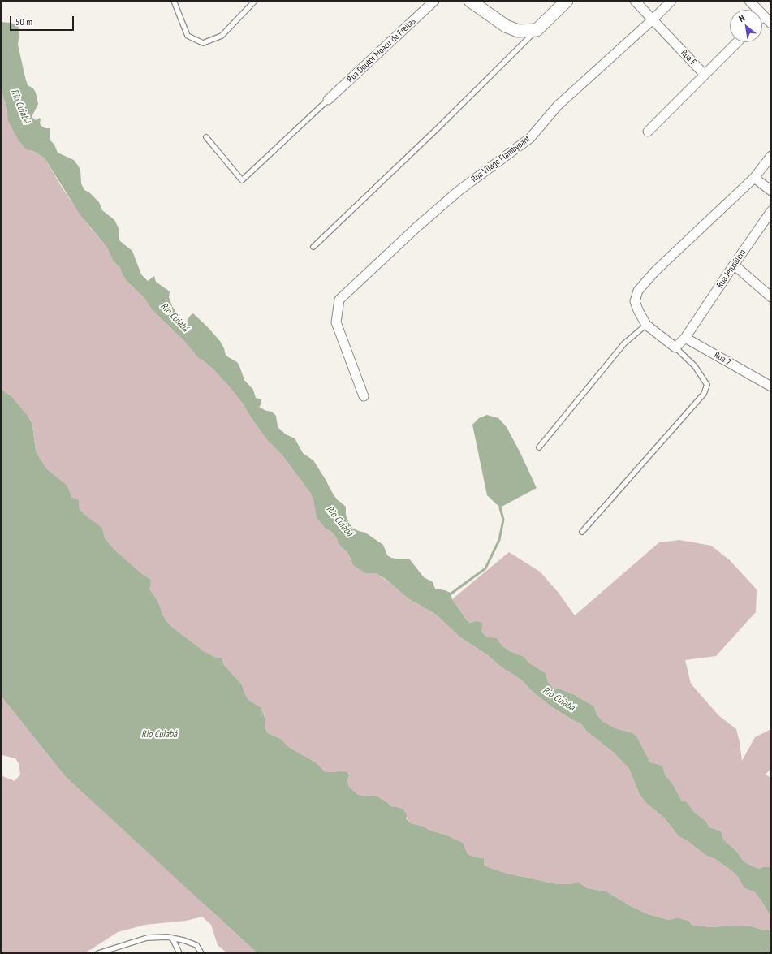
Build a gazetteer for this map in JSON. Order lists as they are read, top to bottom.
{
  "streets": {
    "street": [
      "Rua Doutor Moacir de Freitas",
      "Rua E",
      "Rua Vilage Flambyoant",
      "Rua Jerusálem",
      "Rua 2"
    ]
  },
  "crossings": [
    ["Rua E", "Rua Vilage Flambyoant"],
    ["Rua Jerusálem", "Rua 2"]
  ],
  "water": ["Rio Cuiabá"],
  "scale_bar": "50 m",
  "north": "top left"
}
